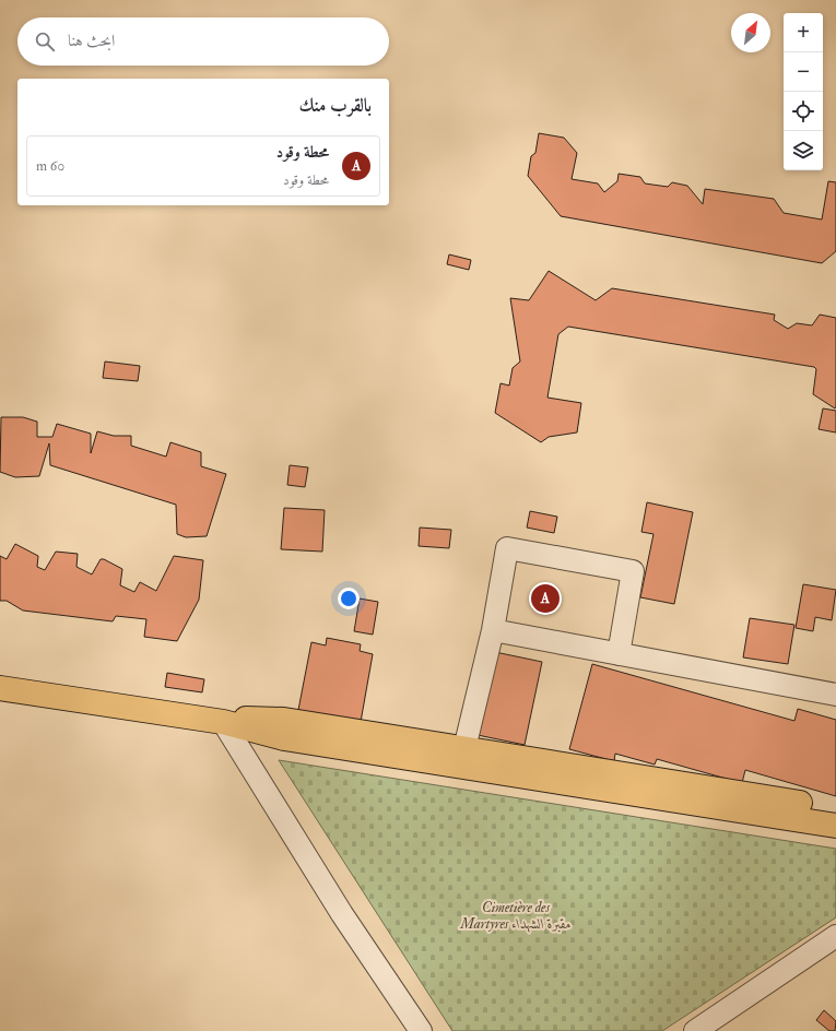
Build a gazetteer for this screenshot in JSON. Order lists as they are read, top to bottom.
{
  "parks": ["Cimetière des Martyres مقبرة الشهداء"],
  "north": "top right",
  "page": {
    "map_buttons": ["+", "−"],
    "search": "ابحث هنا",
    "heading": "بالقرب منك",
    "list": [
      {
        "mark": "A",
        "name": "محطة وقود",
        "note": "محطة وقود",
        "value": "60 m"
      }
    ],
    "pins": "A"
  }
}
